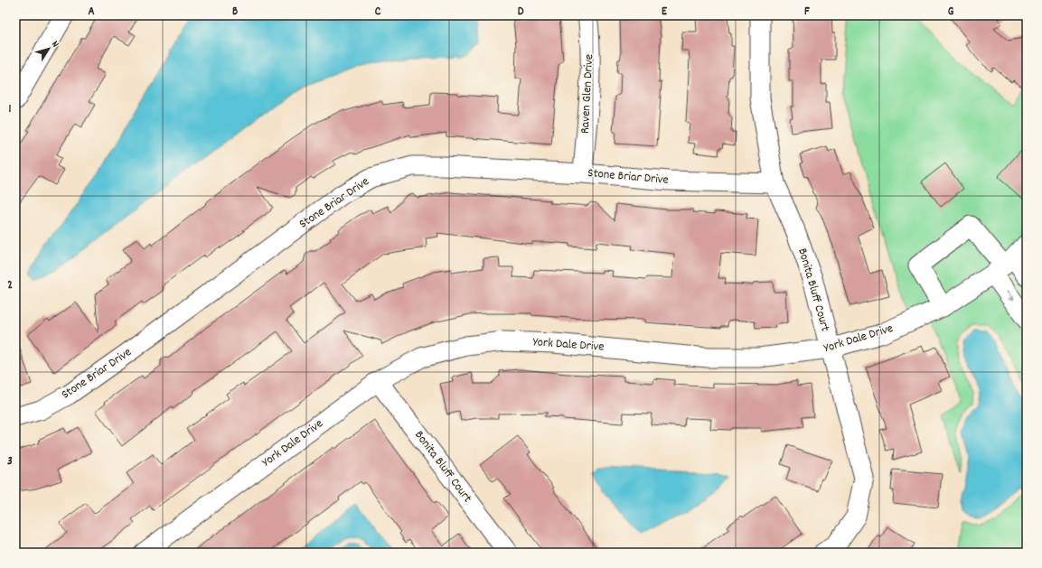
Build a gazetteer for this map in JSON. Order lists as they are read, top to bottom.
{
  "streets": {
    "street": [
      "Raven Glen Drive",
      "Stone Briar Drive",
      "Bonita Bluff Court",
      "York Dale Drive"
    ]
  },
  "crossings": [
    ["Raven Glen Drive", "Stone Briar Drive"],
    ["Stone Briar Drive", "Bonita Bluff Court"],
    ["Bonita Bluff Court", "York Dale Drive"]
  ],
  "north": "top right",
  "grid": {
    "columns": [
      "A",
      "B",
      "C",
      "D",
      "E",
      "F",
      "G"
    ],
    "rows": ["1", "2", "3"]
  }
}
